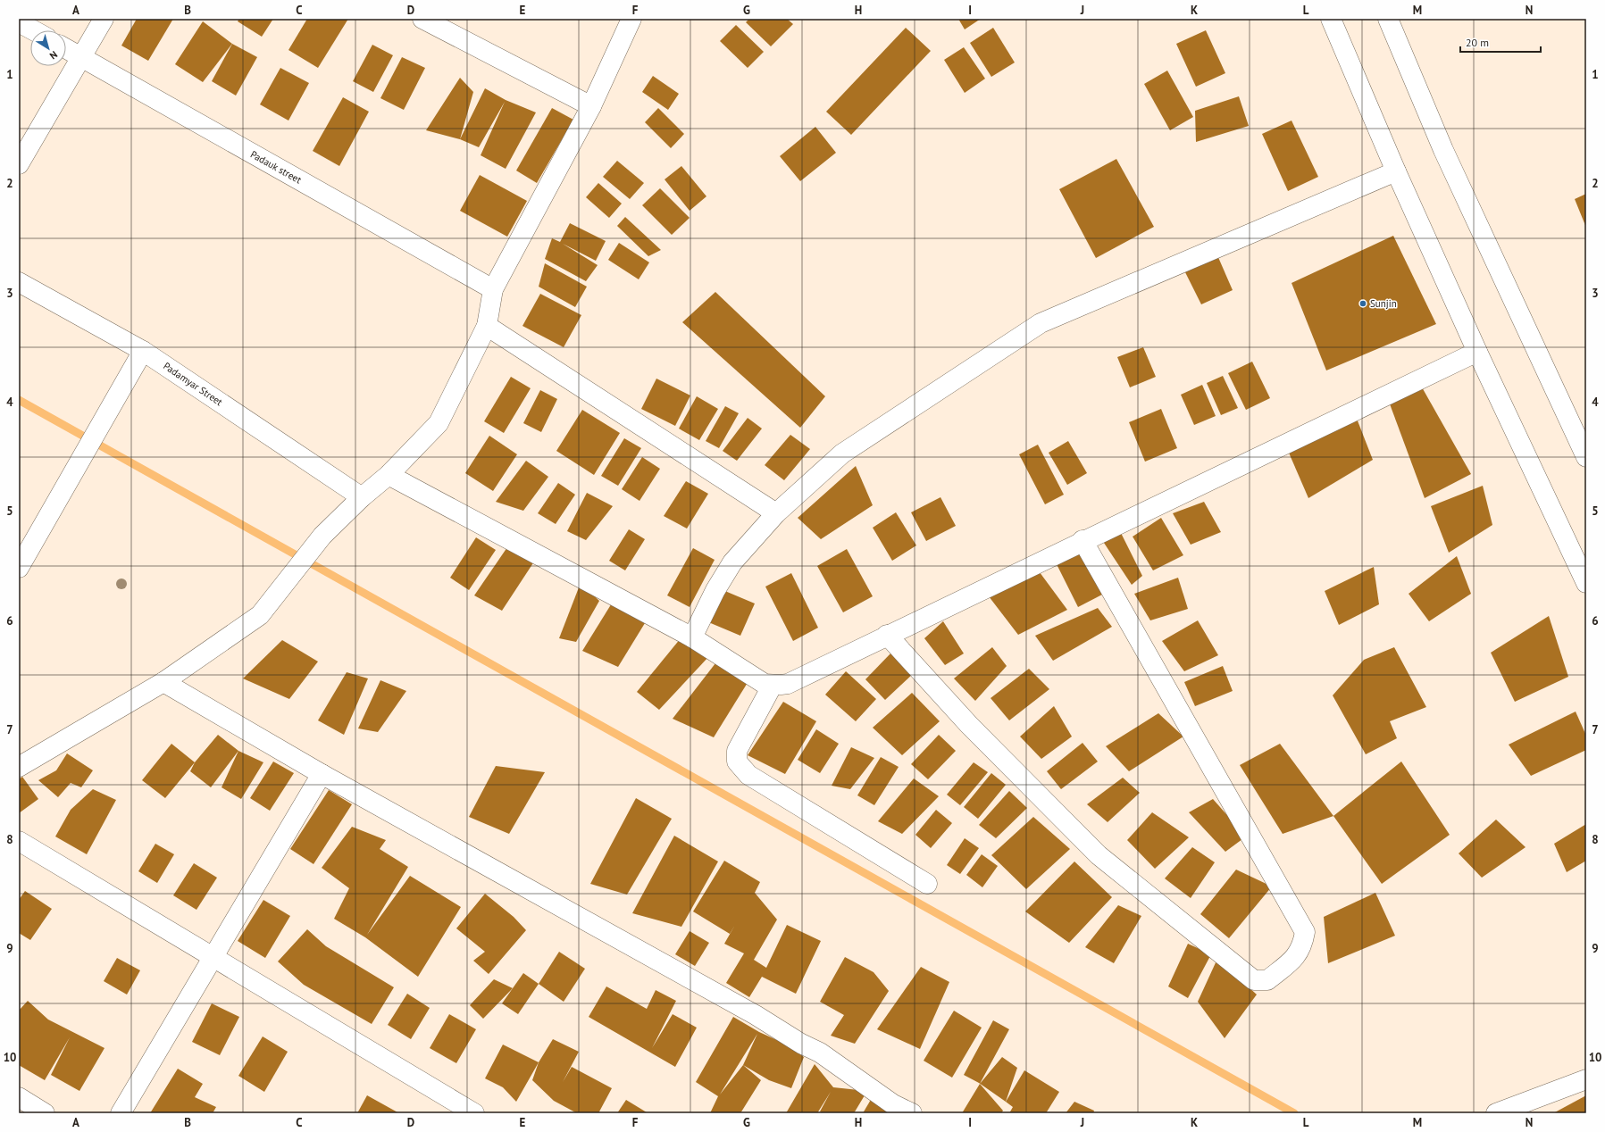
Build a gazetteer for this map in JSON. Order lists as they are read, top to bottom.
{
  "streets": {
    "main road": ["Padauk street", "Padamyar Street"]
  },
  "places": ["Sunjin"],
  "scale_bar": "20 m",
  "north": "bottom right",
  "grid": {
    "columns": [
      "A",
      "B",
      "C",
      "D",
      "E",
      "F",
      "G",
      "H",
      "I",
      "J",
      "K",
      "L",
      "M",
      "N"
    ],
    "rows": [
      "1",
      "2",
      "3",
      "4",
      "5",
      "6",
      "7",
      "8",
      "9",
      "10"
    ]
  }
}
